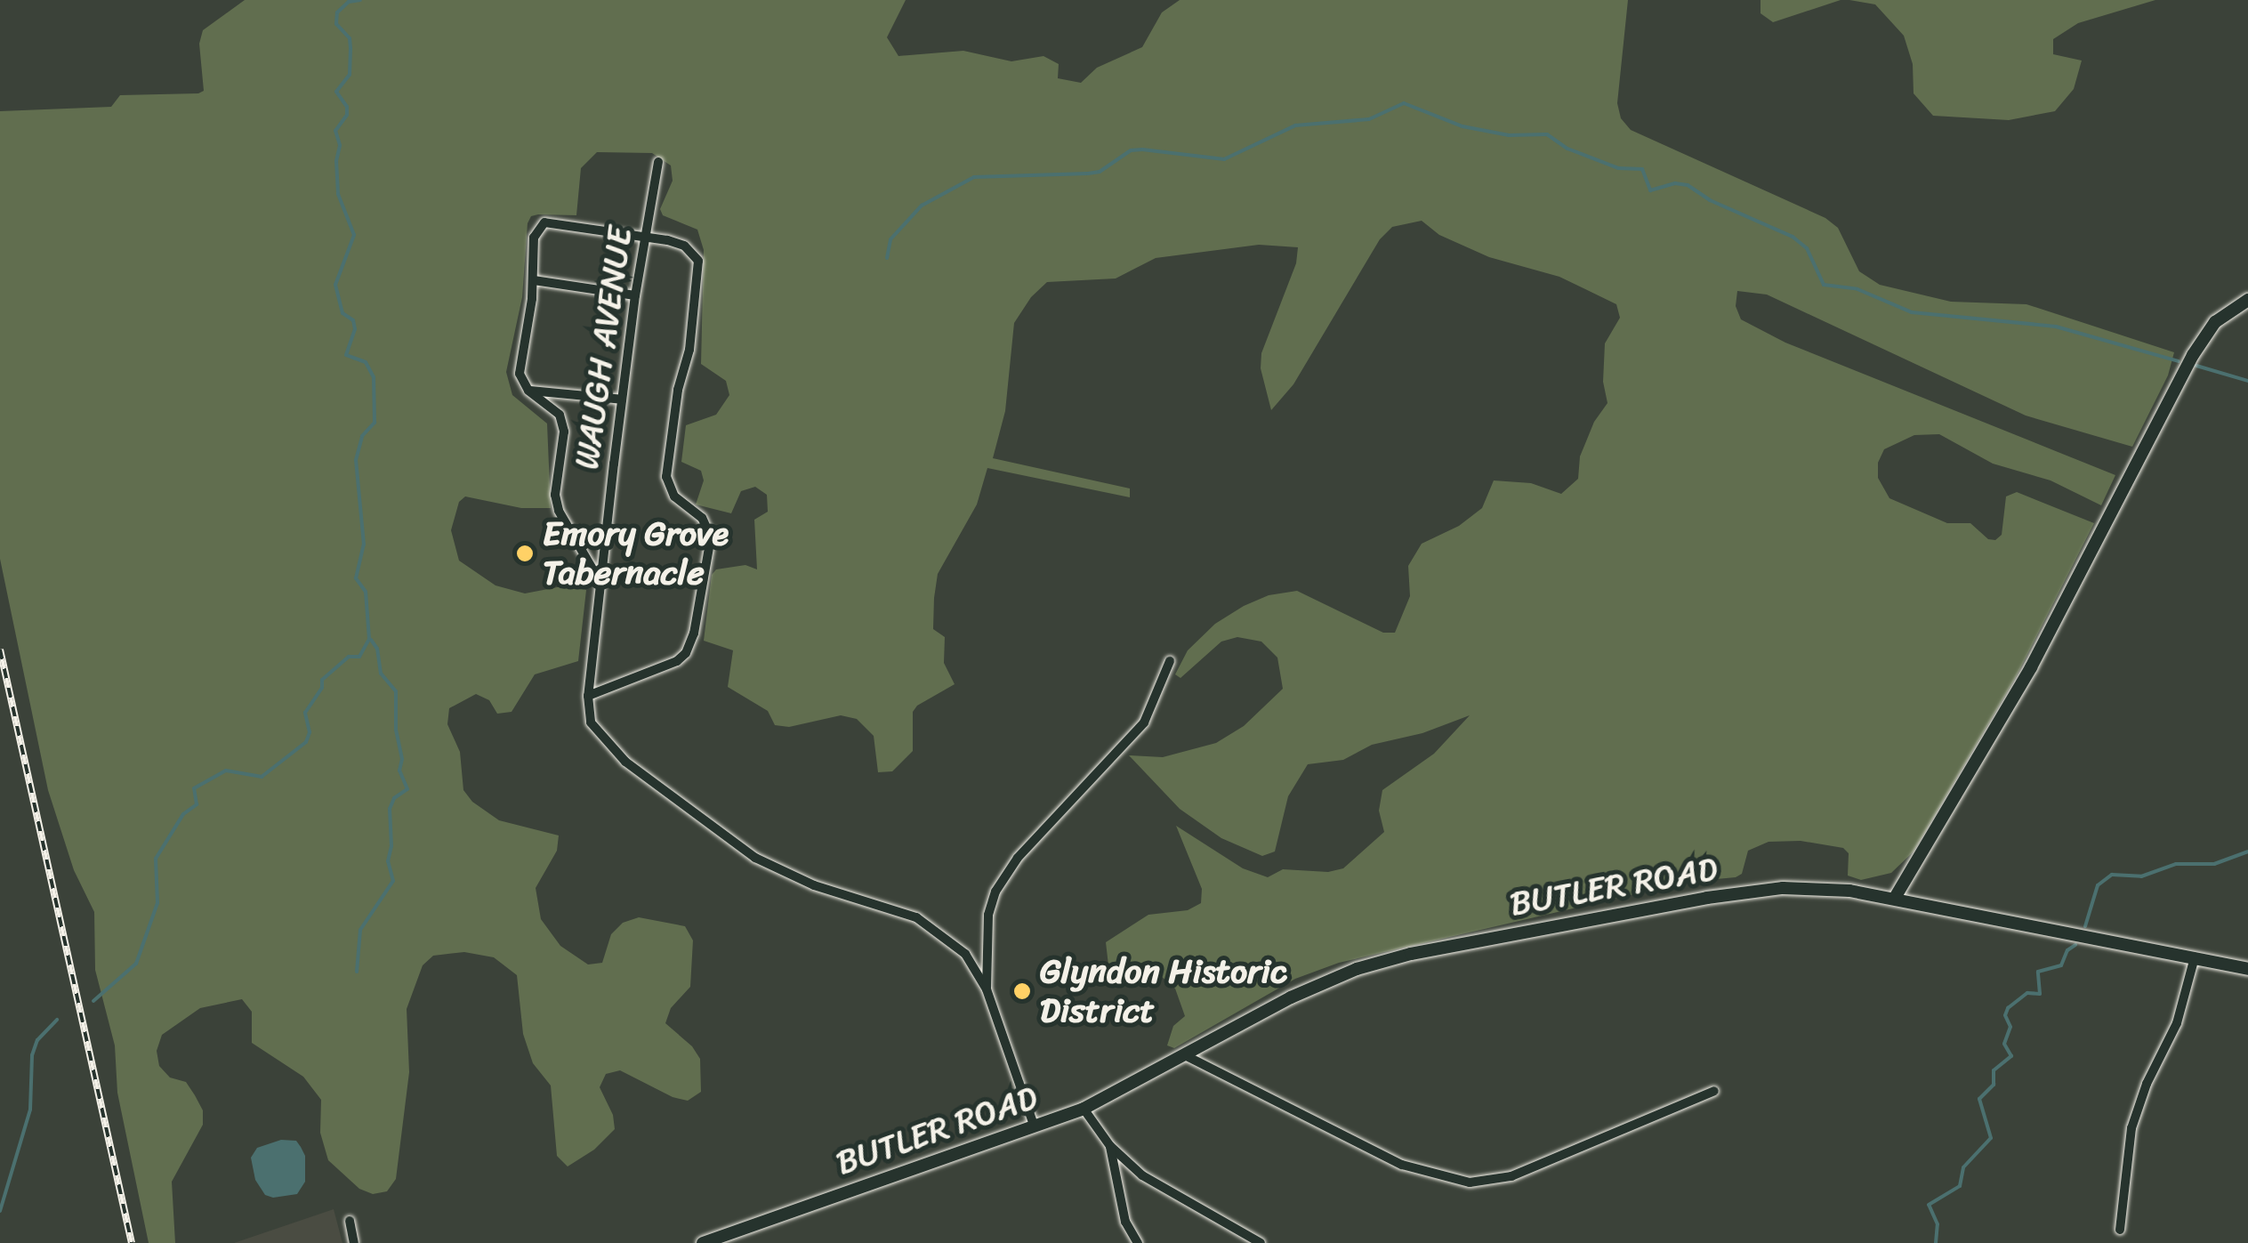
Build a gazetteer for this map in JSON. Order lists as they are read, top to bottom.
{
  "streets": {
    "main road": ["BUTLER ROAD"],
    "street": ["WAUGH AVENUE"]
  },
  "places": ["Emory Grove Tabernacle", "Glyndon Historic District"]
}
